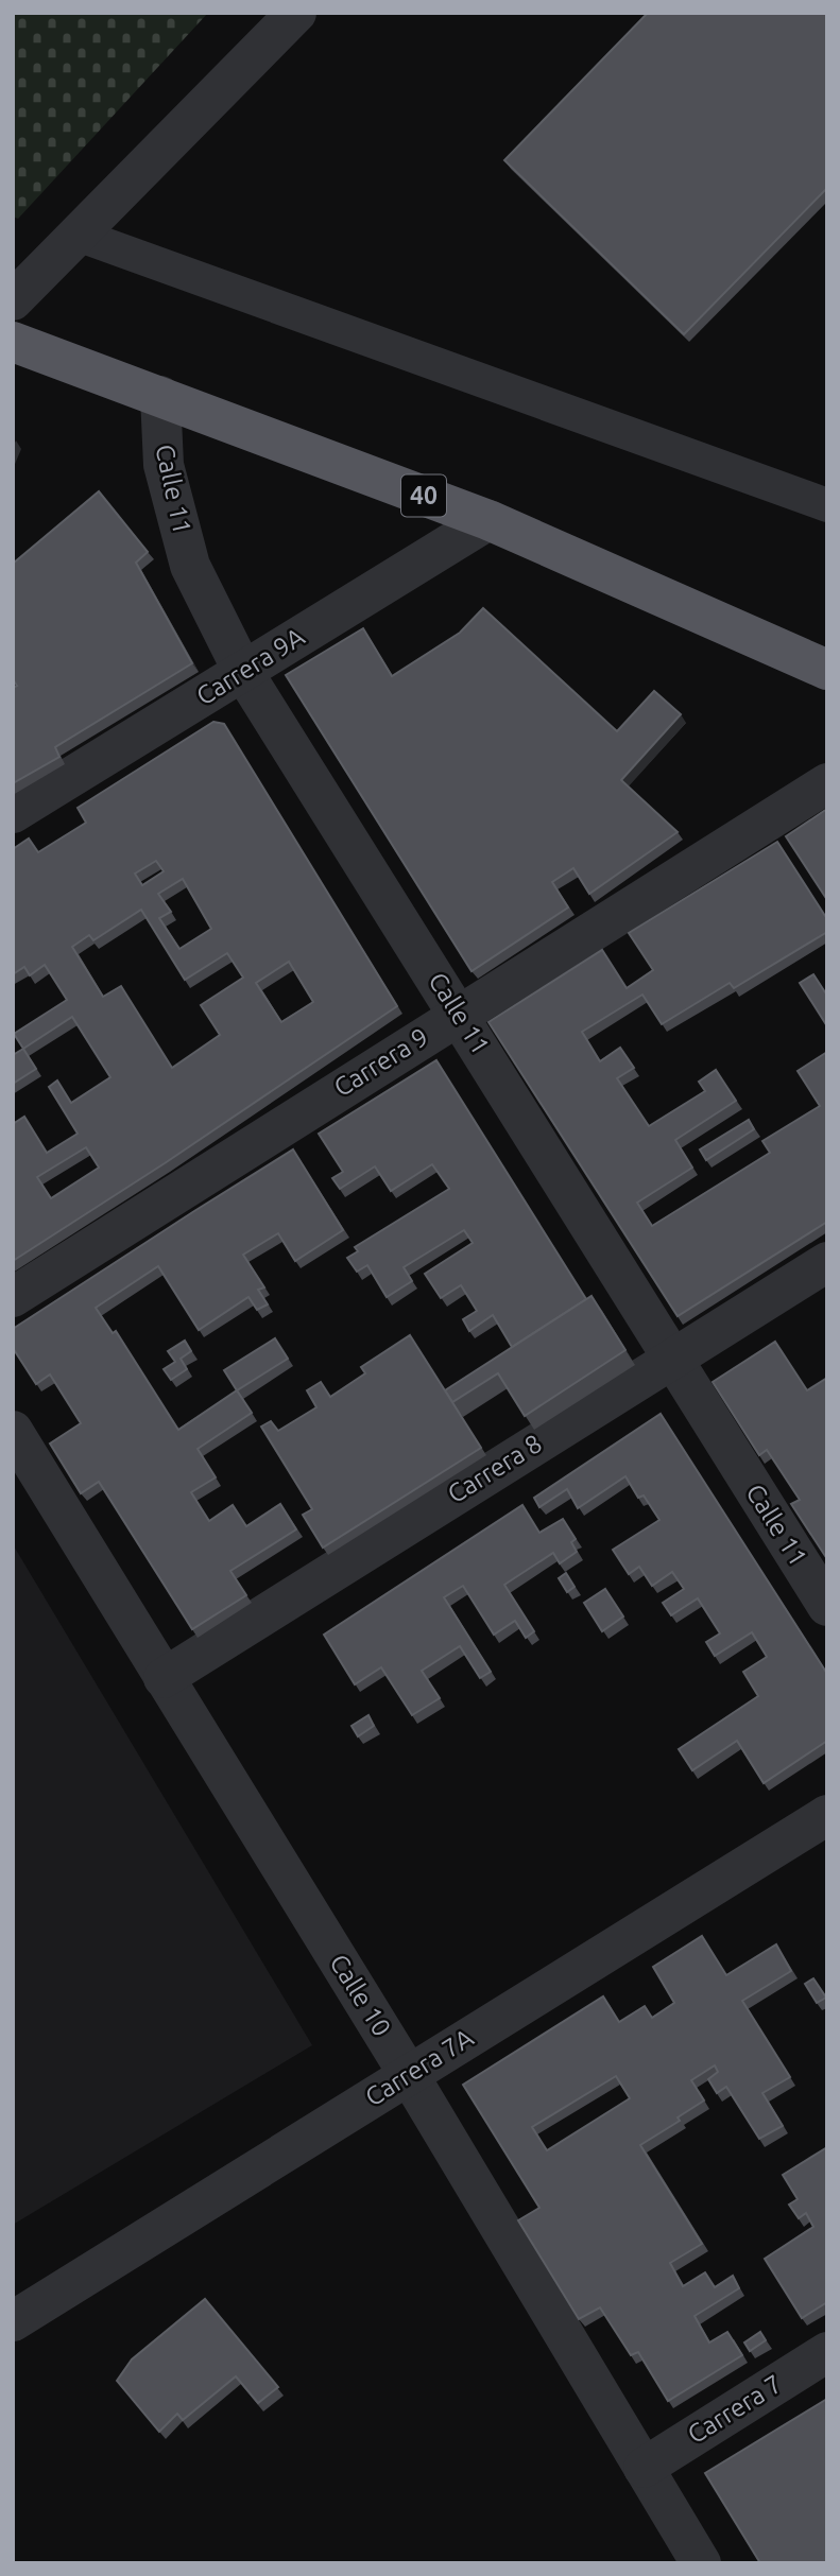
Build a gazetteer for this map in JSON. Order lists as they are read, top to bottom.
{
  "streets": {
    "highway": ["40"],
    "street": [
      "Calle 11",
      "Carrera 9A",
      "Carrera 9",
      "Carrera 8",
      "Calle 10",
      "Carrera 7A",
      "Carrera 7"
    ]
  },
  "crossings": [
    ["Calle 11", "40"],
    ["Calle 11", "Carrera 9A"],
    ["Calle 11", "Carrera 9"],
    ["Calle 11", "Carrera 8"],
    ["40", "Carrera 9A"],
    ["Carrera 8", "Calle 10"],
    ["Calle 10", "Carrera 7A"],
    ["Calle 10", "Carrera 7"]
  ]
}
